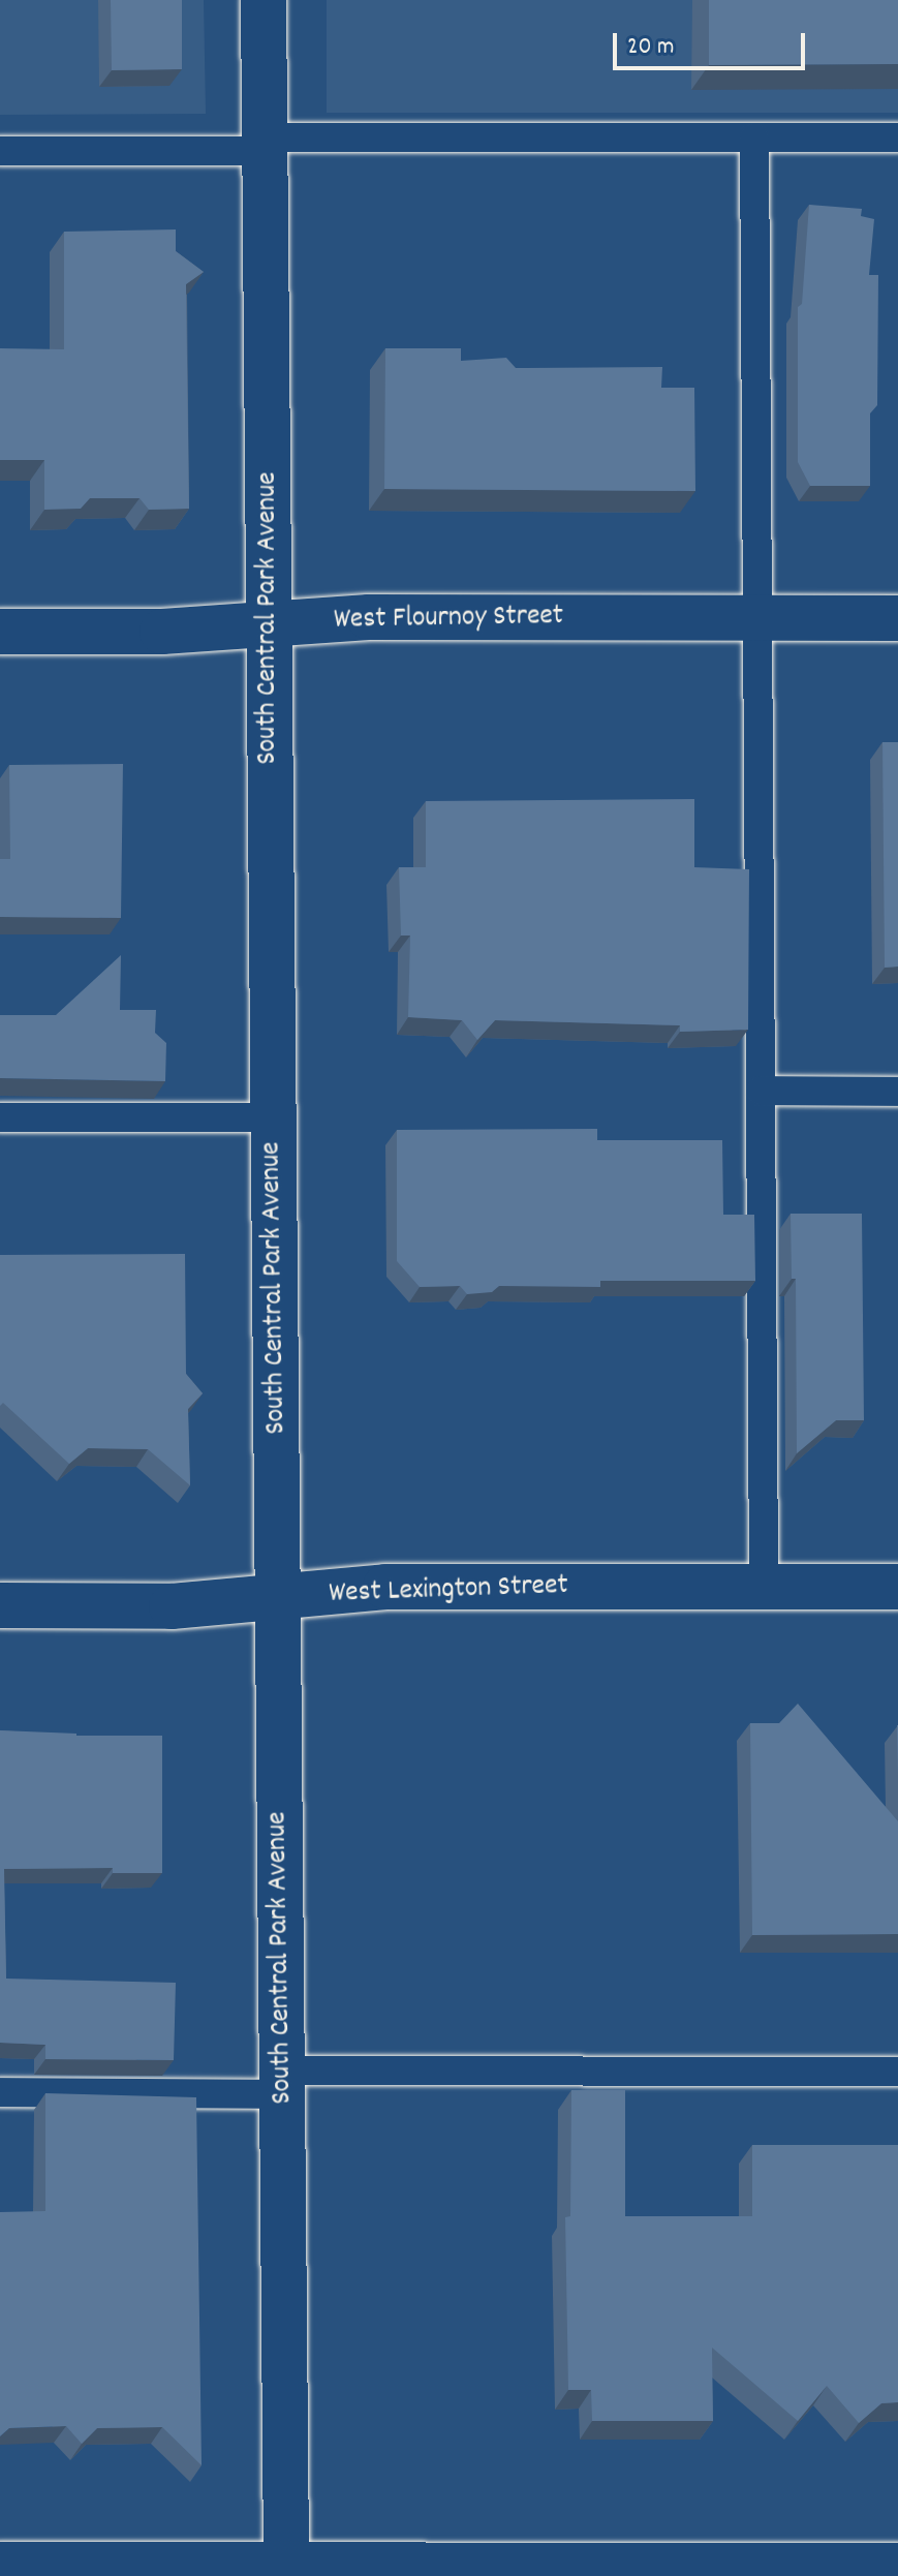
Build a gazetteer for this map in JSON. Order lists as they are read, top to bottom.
{
  "streets": {
    "street": ["South Central Park Avenue", "West Flournoy Street", "West Lexington Street"]
  },
  "crossings": [
    ["South Central Park Avenue", "West Flournoy Street"],
    ["South Central Park Avenue", "West Lexington Street"]
  ],
  "scale_bar": "20 m"
}
